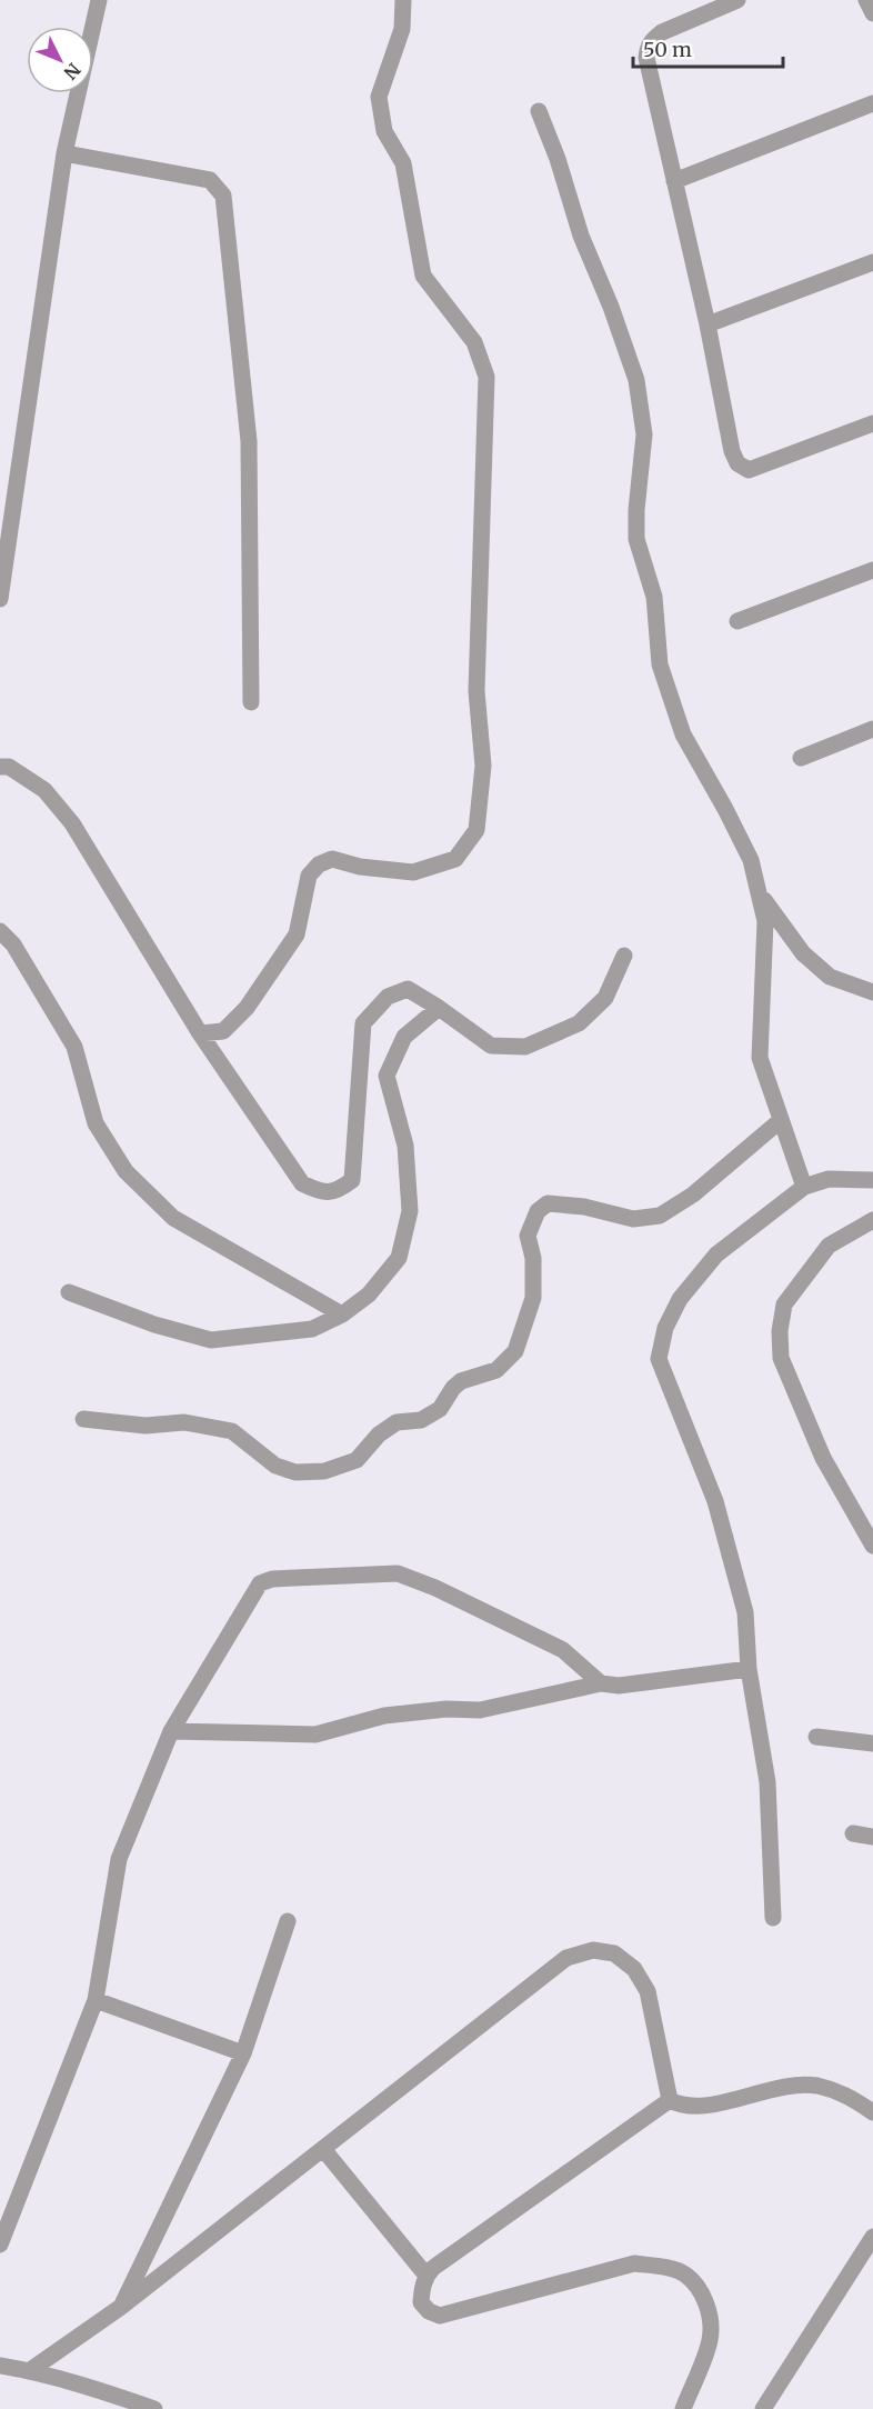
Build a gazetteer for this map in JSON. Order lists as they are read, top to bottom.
{
  "scale_bar": "50 m",
  "north": "bottom right"
}
